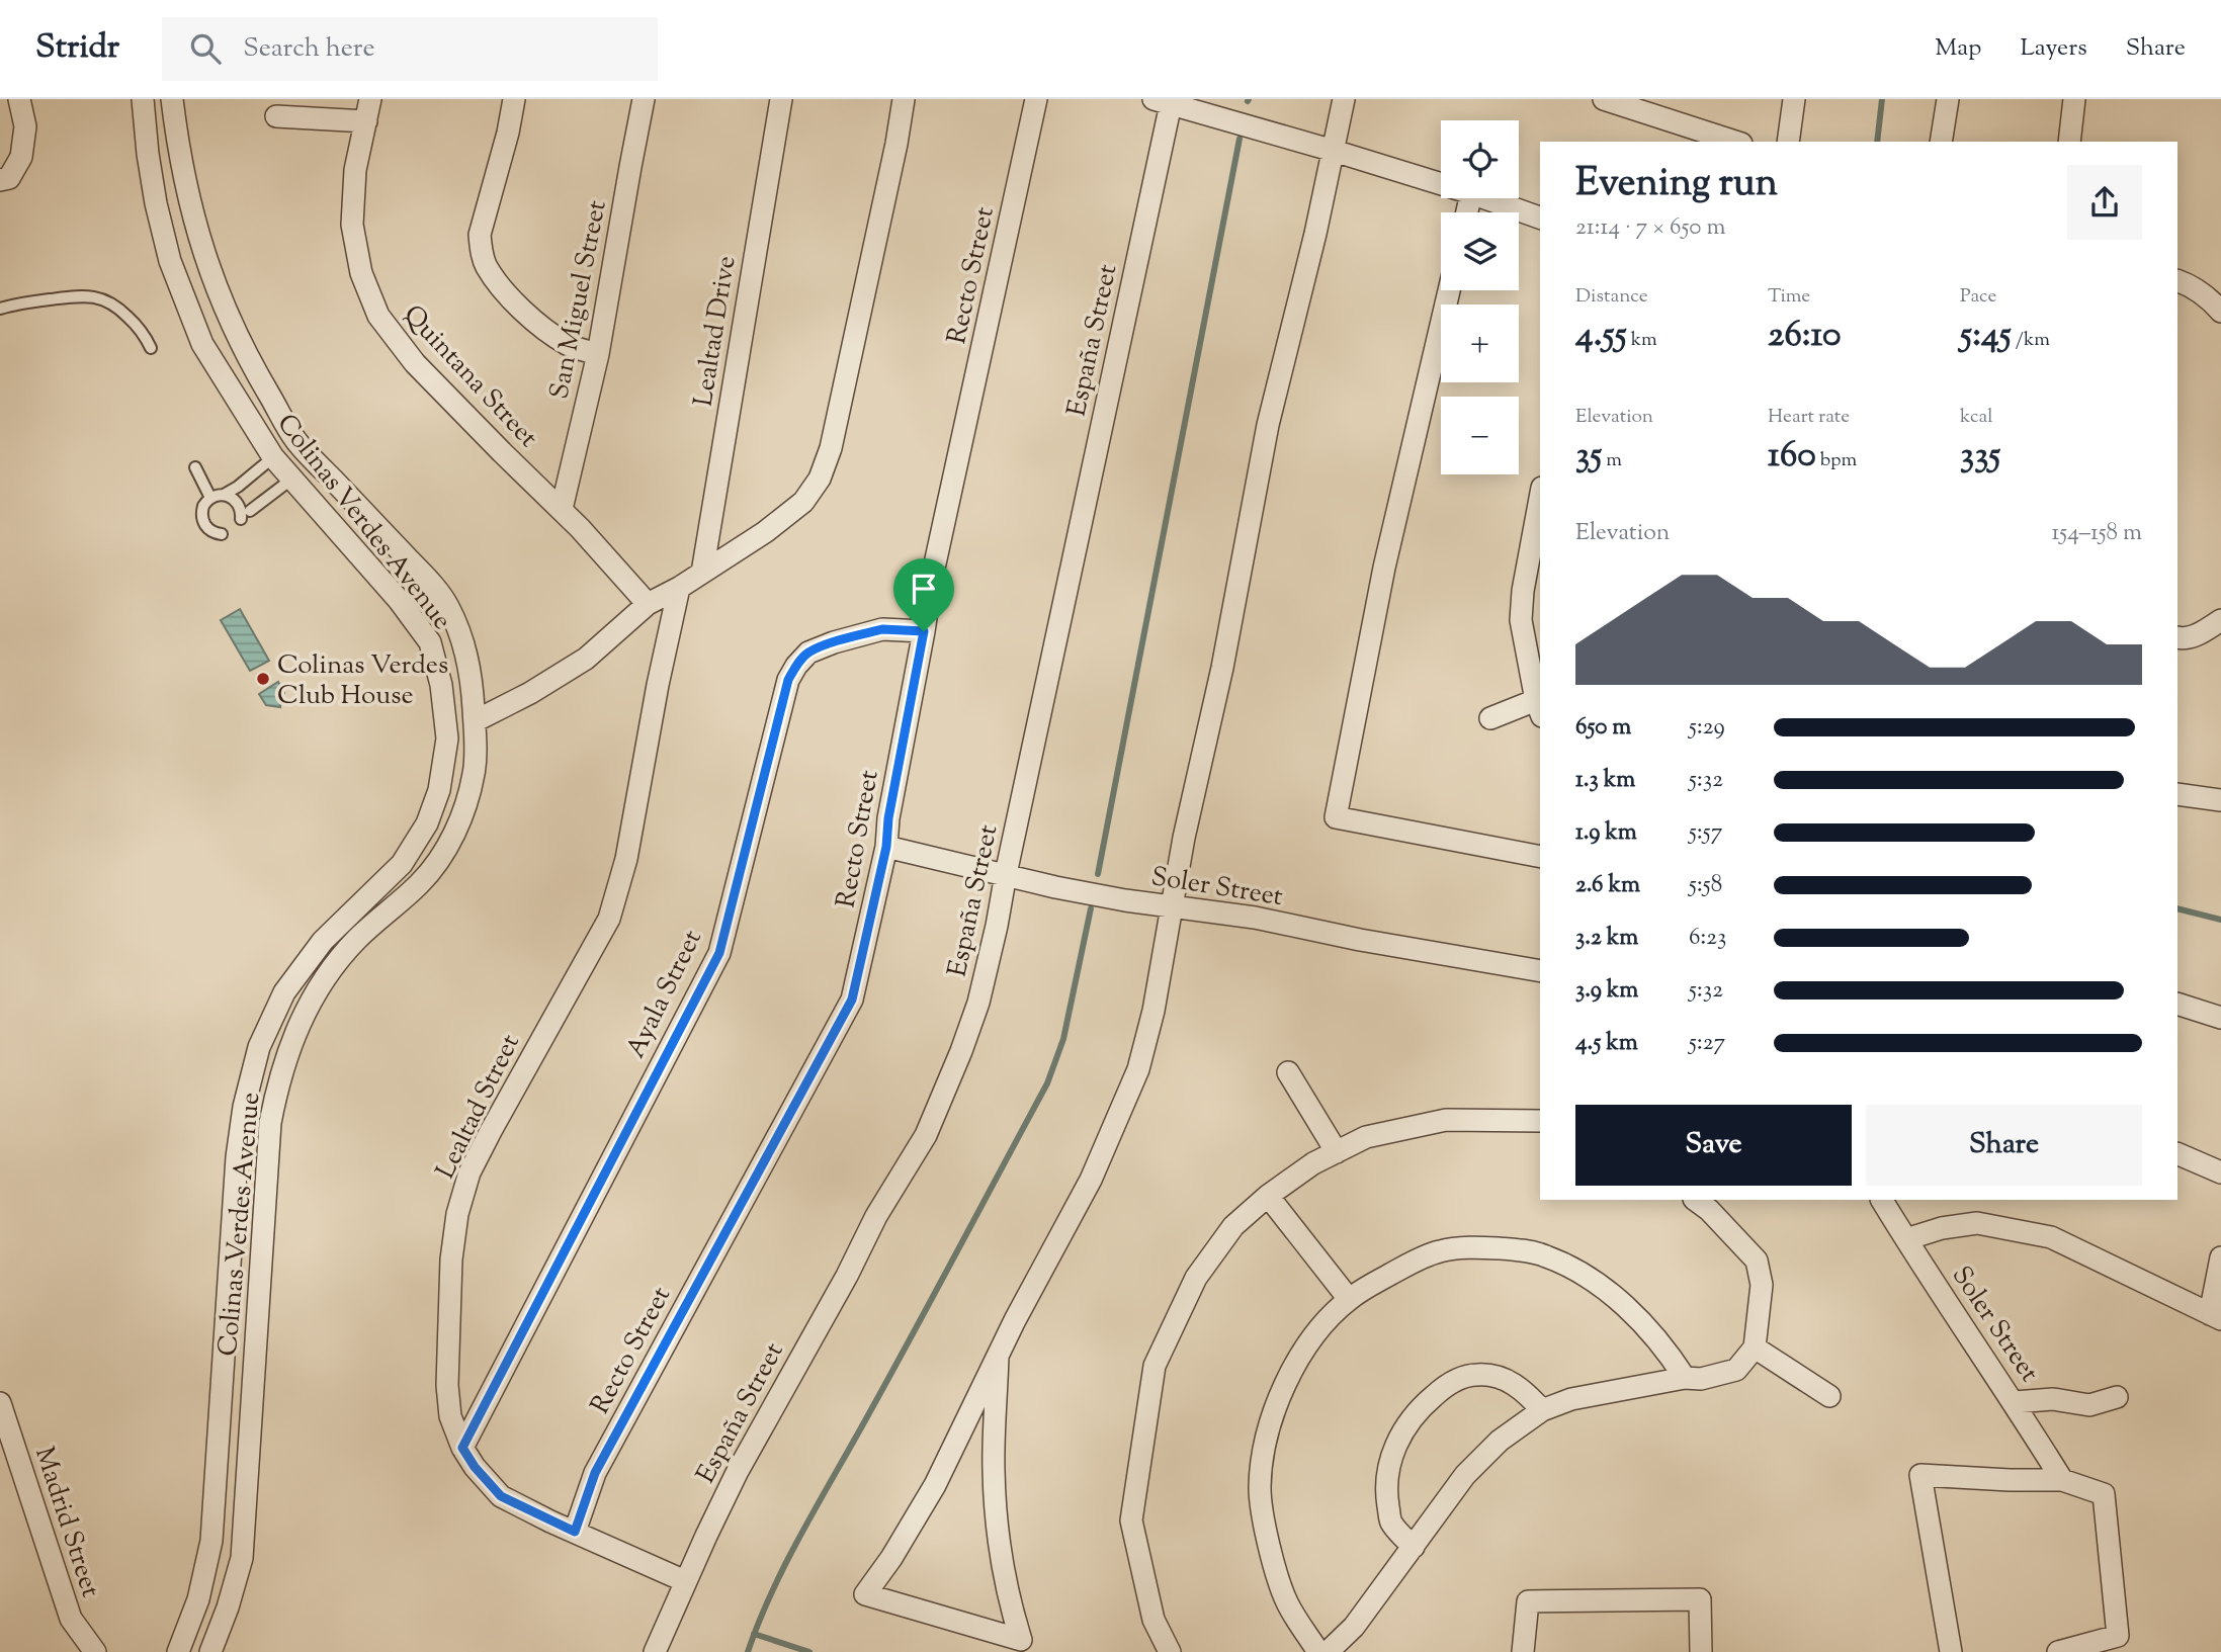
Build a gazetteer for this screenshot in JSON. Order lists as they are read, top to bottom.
{
  "streets": {
    "street": [
      "Recto Street",
      "San Miguel Street",
      "Lealtad Drive",
      "España Street",
      "Quintana Street",
      "Colinas Verdes Avenue",
      "Soler Street",
      "Ayala Street",
      "Lealtad Street",
      "Madrid Street"
    ]
  },
  "crossings": [
    ["Recto Street", "Soler Street"],
    ["Recto Street", "Ayala Street"],
    ["Recto Street", "Lealtad Street"],
    ["San Miguel Street", "Quintana Street"],
    ["España Street", "Soler Street"],
    ["España Street", "Lealtad Street"],
    ["Ayala Street", "Lealtad Street"]
  ],
  "places": ["Colinas Verdes Club House"],
  "page": {
    "header": "Stridr",
    "search": "Search here",
    "nav": ["Map", "Layers", "Share"],
    "map_buttons": ["+", "−"],
    "heading": ["Evening run", "21:14 · 7 × 650 m"],
    "stats": [
      ["Distance", "4.55 km"],
      ["Time", "26:10"],
      ["Pace", "5:45 /km"],
      ["Elevation", "35 m"],
      ["Heart rate", "160 bpm"],
      ["kcal", "335"]
    ],
    "chart": ["Elevation", "154–158 m"],
    "list": [
      {
        "name": "650 m",
        "note": "5:29"
      },
      {
        "name": "1.3 km",
        "note": "5:32"
      },
      {
        "name": "1.9 km",
        "note": "5:57"
      },
      {
        "name": "2.6 km",
        "note": "5:58"
      },
      {
        "name": "3.2 km",
        "note": "6:23"
      },
      {
        "name": "3.9 km",
        "note": "5:32"
      },
      {
        "name": "4.5 km",
        "note": "5:27"
      }
    ],
    "buttons": ["Save", "Share"]
  }
}
